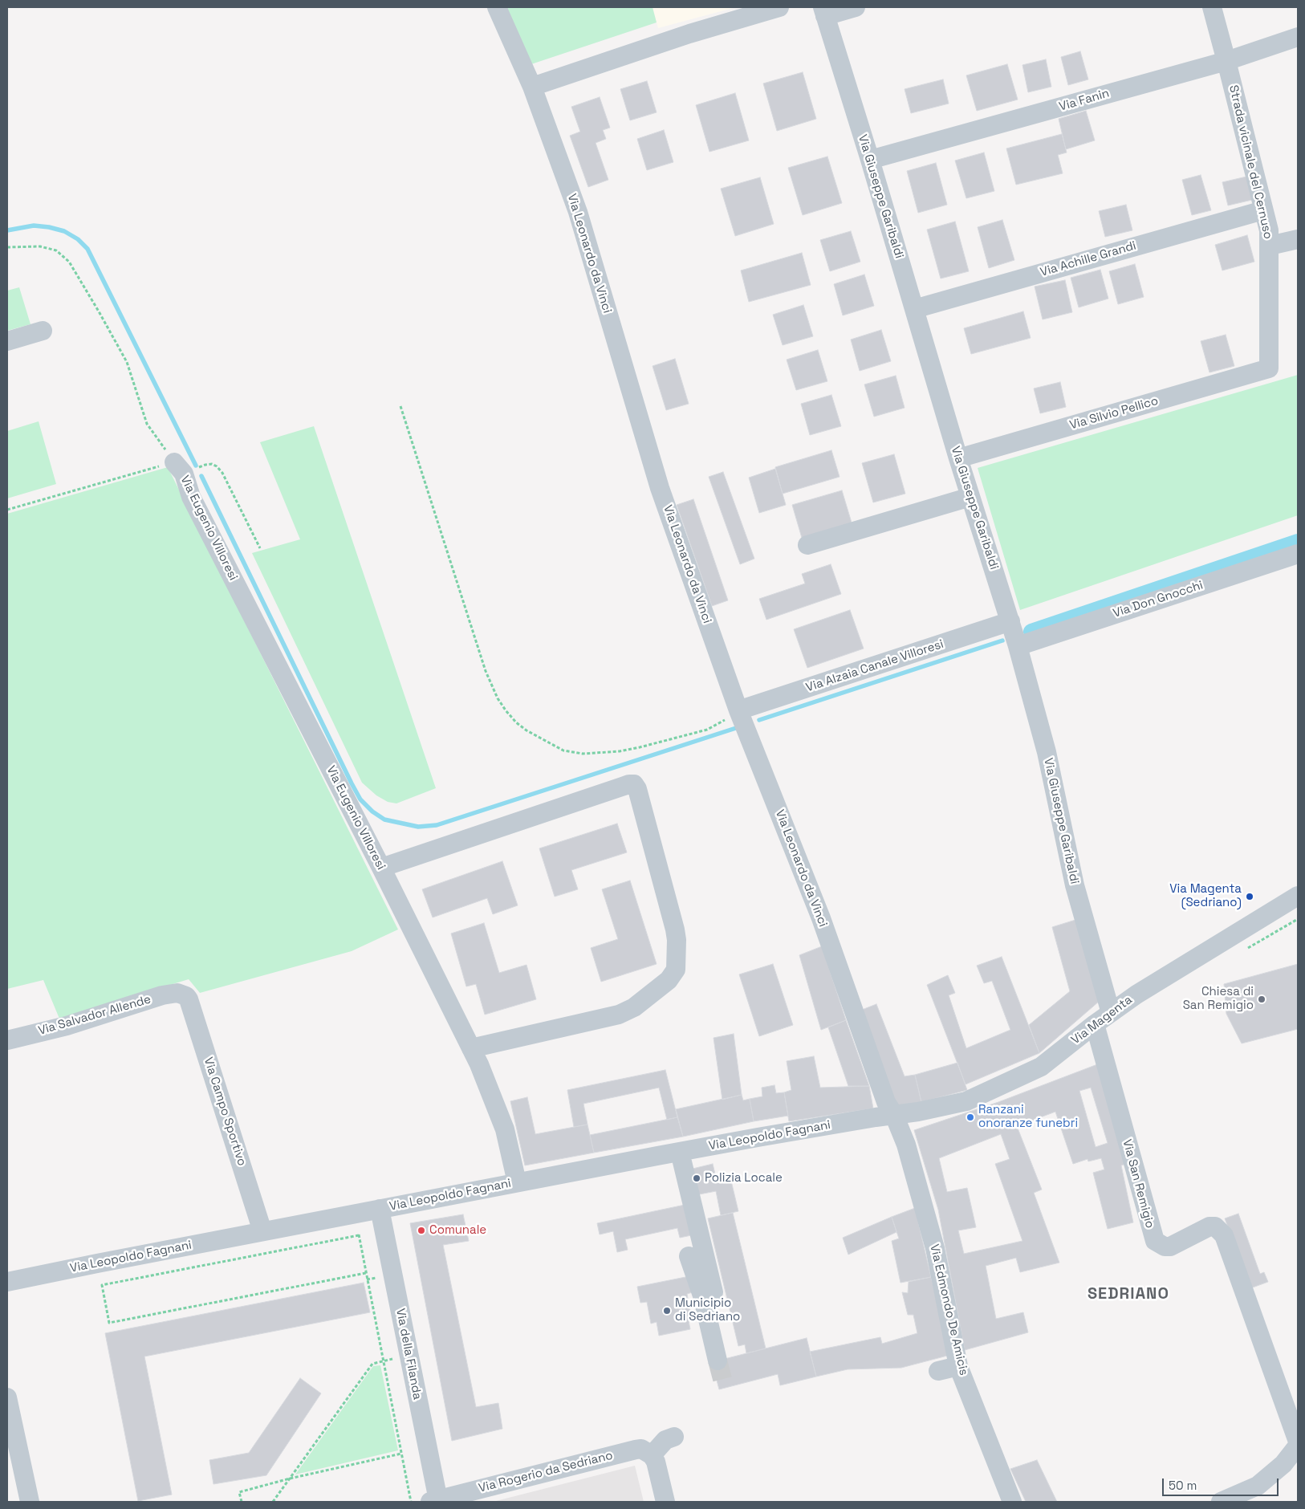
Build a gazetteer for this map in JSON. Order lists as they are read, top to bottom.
{
  "streets": {
    "street": [
      "Via Fanin",
      "Strada vicinale del Cernuso",
      "Via Giuseppe Garibaldi",
      "Via Leonardo da Vinci",
      "Via Achille Grandi",
      "Via Silvio Pellico",
      "Via Eugenio Villoresi",
      "Via Don Gnocchi",
      "Via Alzaia Canale Villoresi",
      "Via Salvador Allende",
      "Via Magenta",
      "Via Campo Sportivo",
      "Via Leopoldo Fagnani",
      "Via San Remigio",
      "Via Edmondo De Amicis",
      "Via della Filanda",
      "Via Rogerio da Sedriano"
    ]
  },
  "crossings": [
    ["Via Fanin", "Strada vicinale del Cernuso"],
    ["Via Fanin", "Via Giuseppe Garibaldi"],
    ["Strada vicinale del Cernuso", "Via Achille Grandi"],
    ["Strada vicinale del Cernuso", "Via Silvio Pellico"],
    ["Via Giuseppe Garibaldi", "Via Achille Grandi"],
    ["Via Giuseppe Garibaldi", "Via Silvio Pellico"],
    ["Via Giuseppe Garibaldi", "Via Don Gnocchi"],
    ["Via Giuseppe Garibaldi", "Via Alzaia Canale Villoresi"],
    ["Via Giuseppe Garibaldi", "Via Magenta"],
    ["Via Leonardo da Vinci", "Via Alzaia Canale Villoresi"],
    ["Via Leonardo da Vinci", "Via Magenta"],
    ["Via Leonardo da Vinci", "Via Leopoldo Fagnani"],
    ["Via Leonardo da Vinci", "Via Edmondo De Amicis"],
    ["Via Eugenio Villoresi", "Via Leopoldo Fagnani"],
    ["Via Salvador Allende", "Via Campo Sportivo"],
    ["Via Magenta", "Via Leopoldo Fagnani"],
    ["Via Magenta", "Via San Remigio"],
    ["Via Magenta", "Via Edmondo De Amicis"],
    ["Via Campo Sportivo", "Via Leopoldo Fagnani"],
    ["Via Leopoldo Fagnani", "Via Edmondo De Amicis"],
    ["Via Leopoldo Fagnani", "Via della Filanda"],
    ["Via della Filanda", "Via Rogerio da Sedriano"]
  ],
  "districts": ["SEDRIANO"],
  "places": [
    "Via Magenta (Sedriano)",
    "Chiesa di San Remigio",
    "Ranzani onoranze funebri",
    "Polizia Locale",
    "Comunale",
    "Municipio di Sedriano"
  ],
  "scale_bar": "50 m"
}
